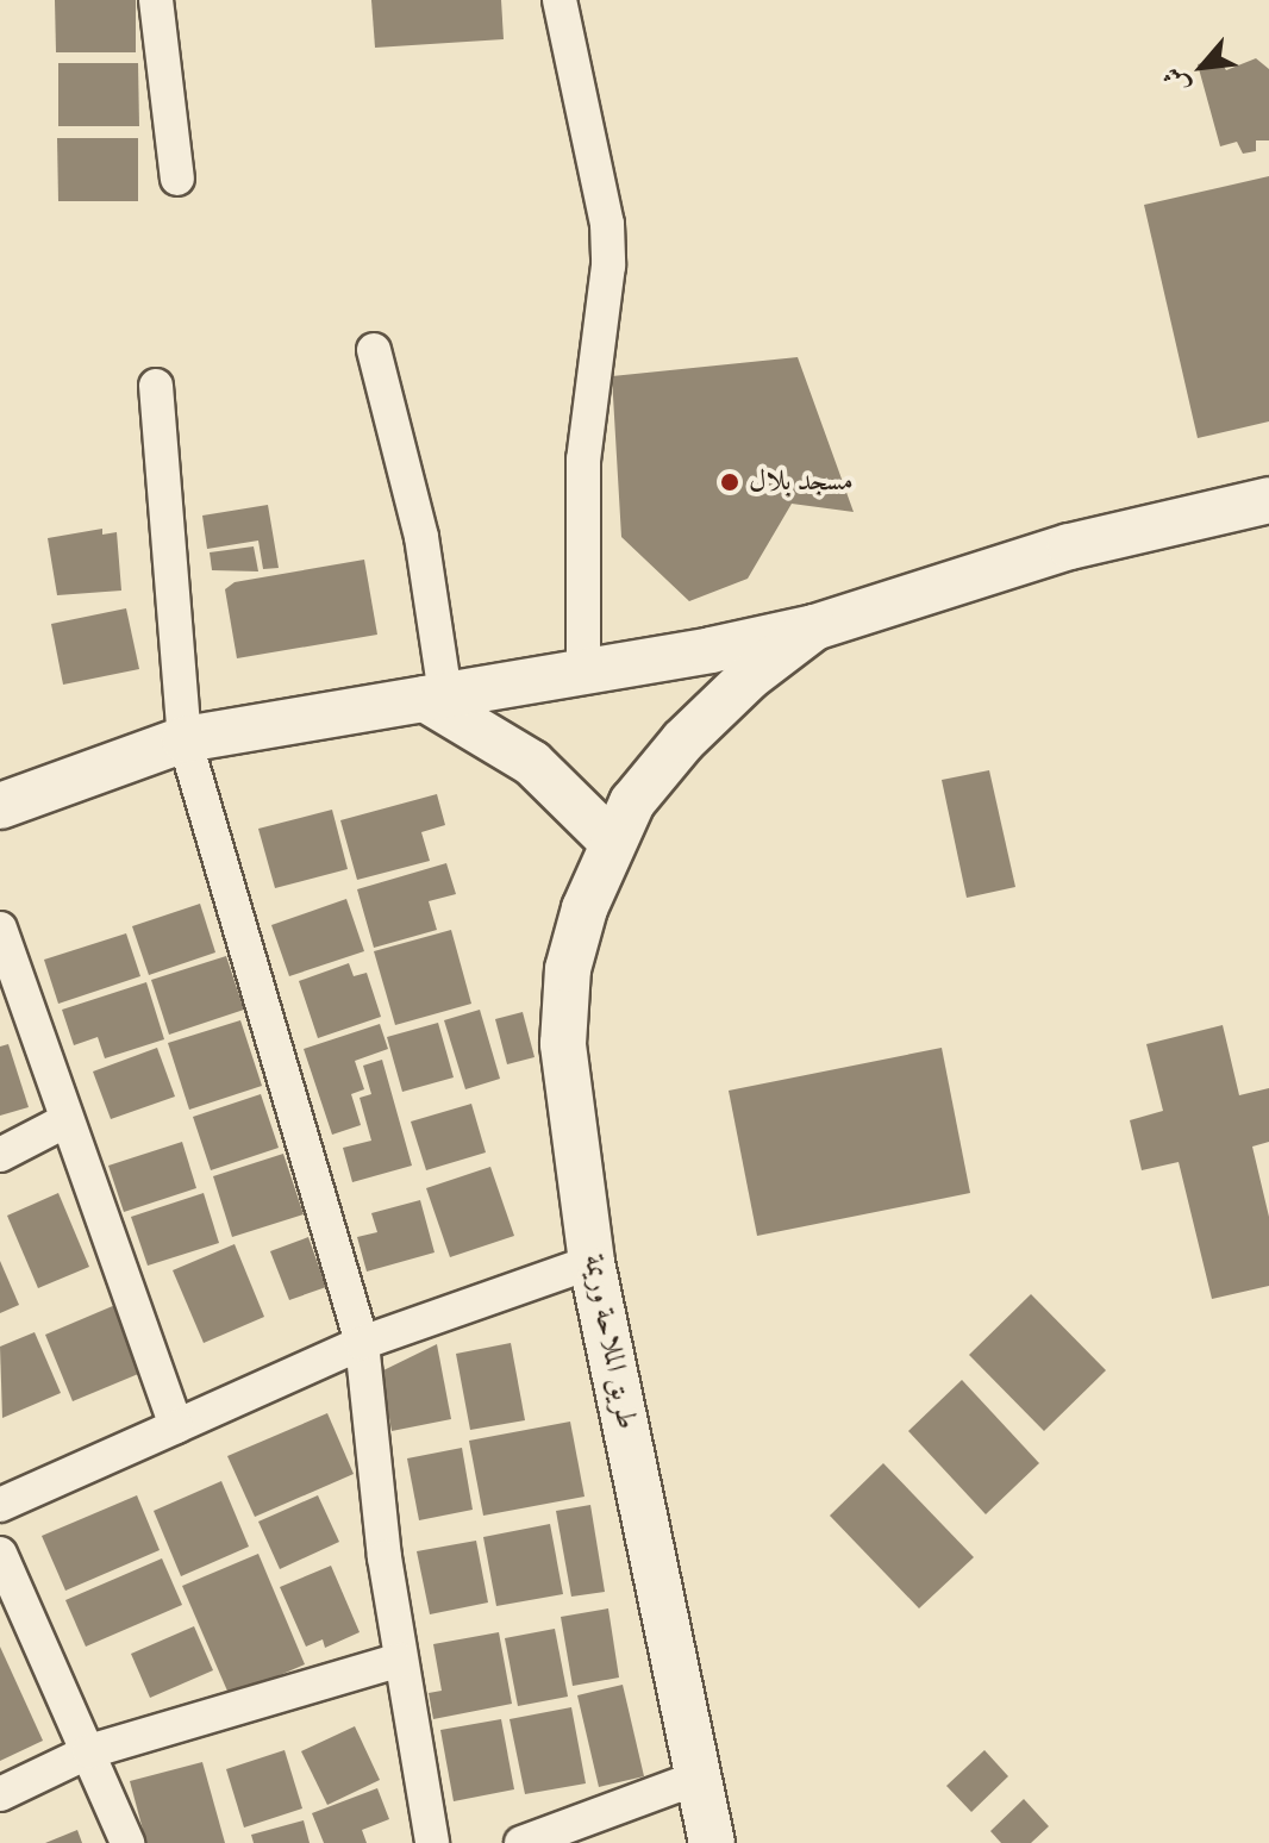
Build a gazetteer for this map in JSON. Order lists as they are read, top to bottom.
{
  "streets": {
    "street": ["طريق الملاحة وريمة"]
  },
  "places": ["مسجد بلال"],
  "north": "bottom left"
}
